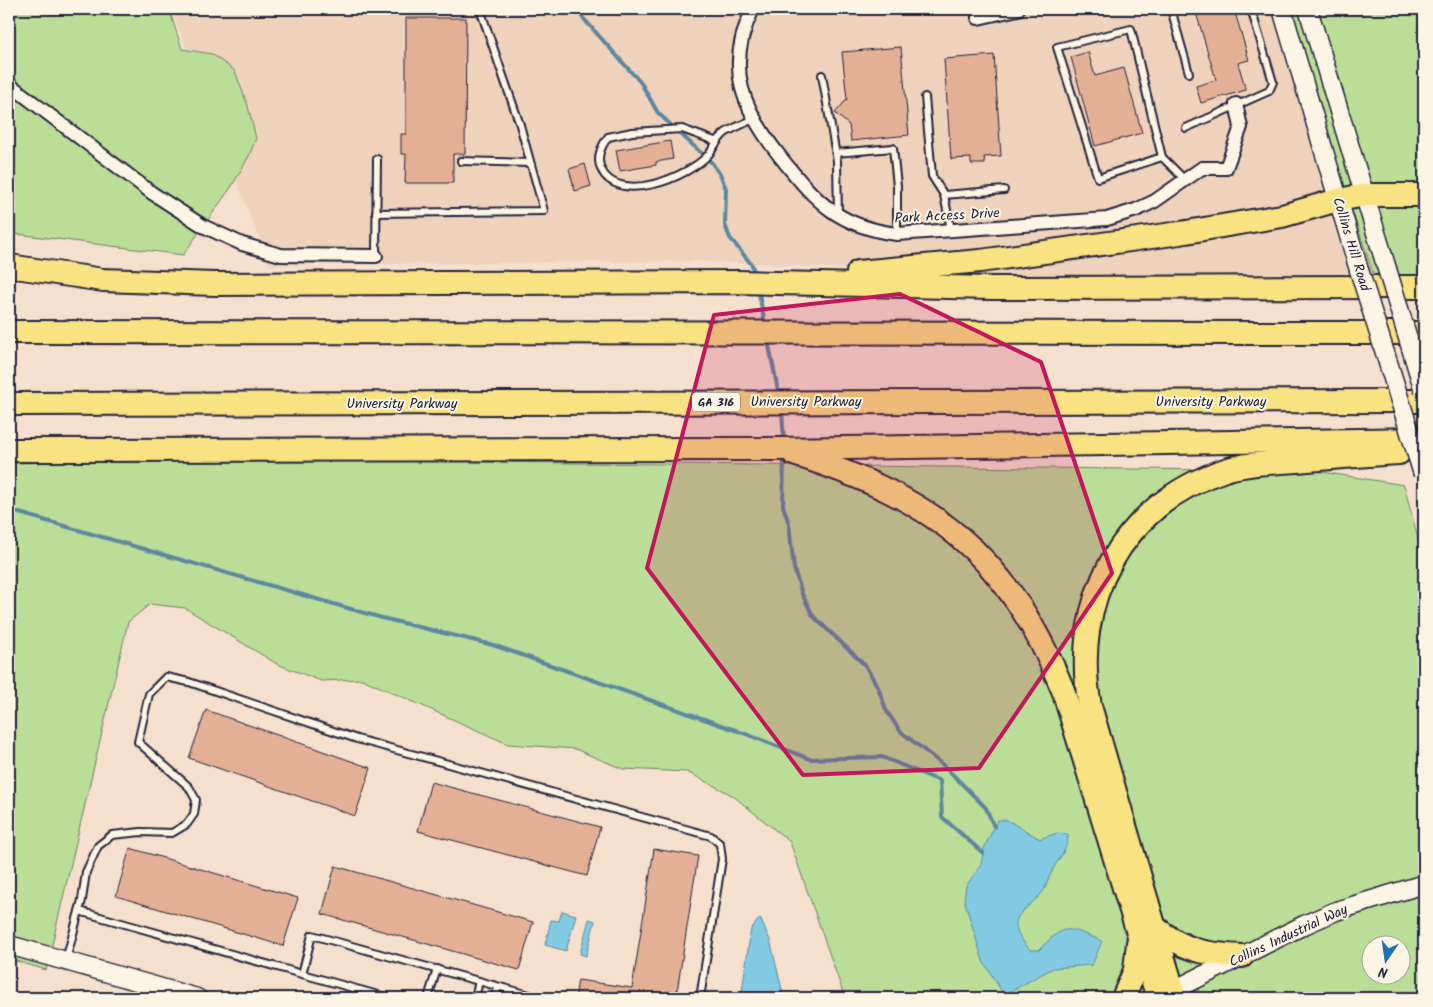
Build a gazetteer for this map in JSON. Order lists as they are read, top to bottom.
{
  "streets": {
    "highway": ["University Parkway", "GA 316"],
    "street": ["Park Access Drive", "Collins Hill Road", "Collins Industrial Way"]
  },
  "north": "bottom"
}
